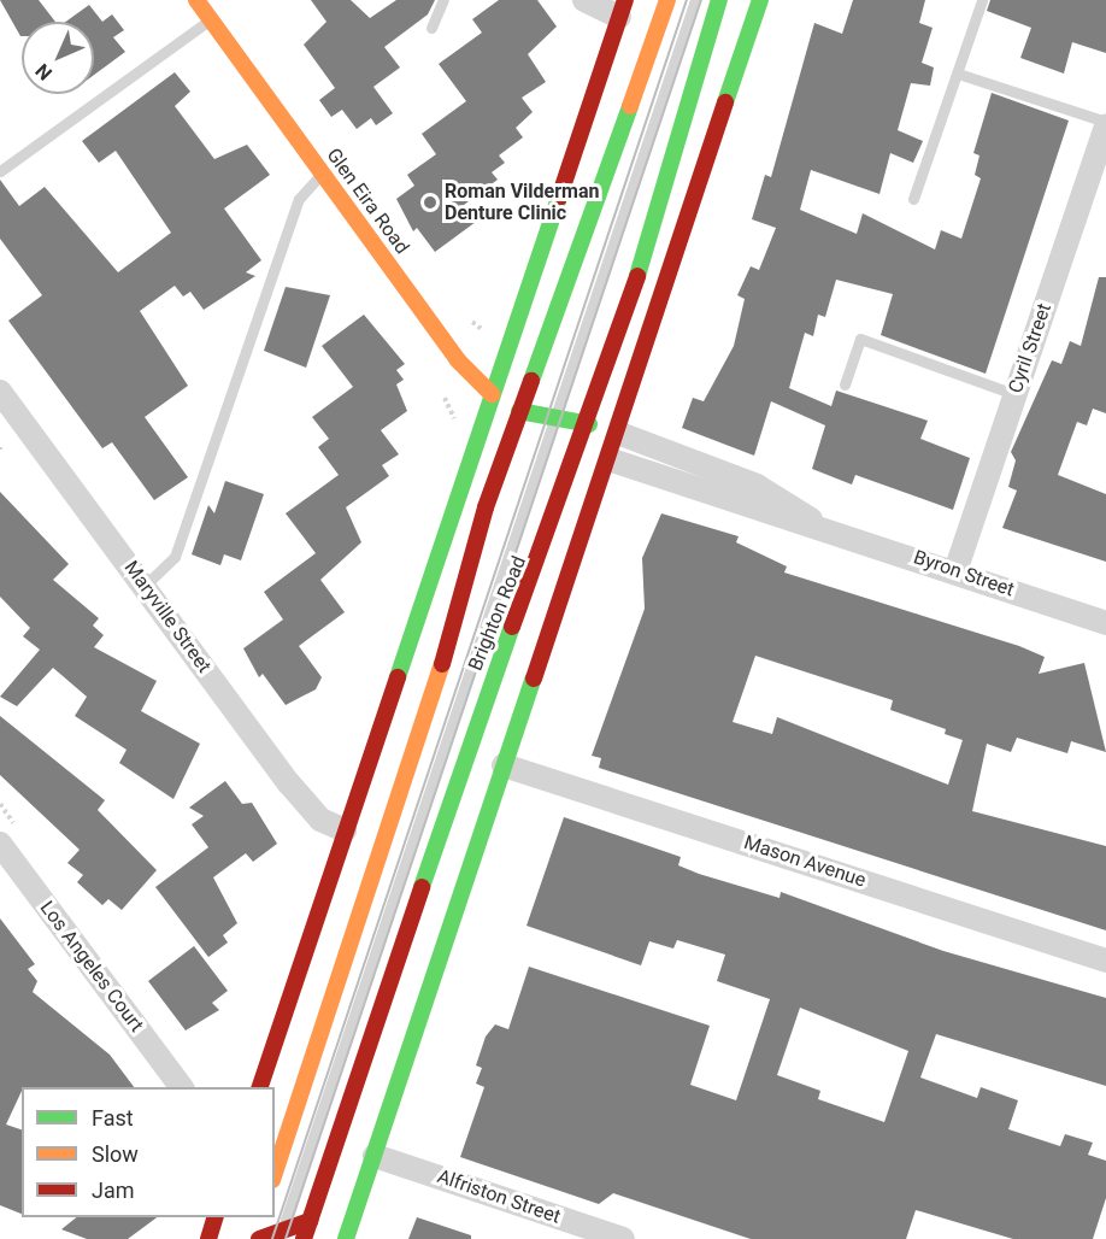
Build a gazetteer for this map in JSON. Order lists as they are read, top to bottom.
{
  "streets": {
    "main road": ["Glen Eira Road", "Byron Street", "Brighton Road"],
    "street": [
      "Cyril Street",
      "Maryville Street",
      "Mason Avenue",
      "Los Angeles Court",
      "Alfriston Street"
    ]
  },
  "crossings": [
    ["Glen Eira Road", "Byron Street"],
    ["Glen Eira Road", "Brighton Road"],
    ["Cyril Street", "Byron Street"],
    ["Byron Street", "Brighton Road"]
  ],
  "places": ["Roman Vilderman Denture Clinic"],
  "legend": ["Fast", "Slow", "Jam"],
  "north": "bottom left"
}
